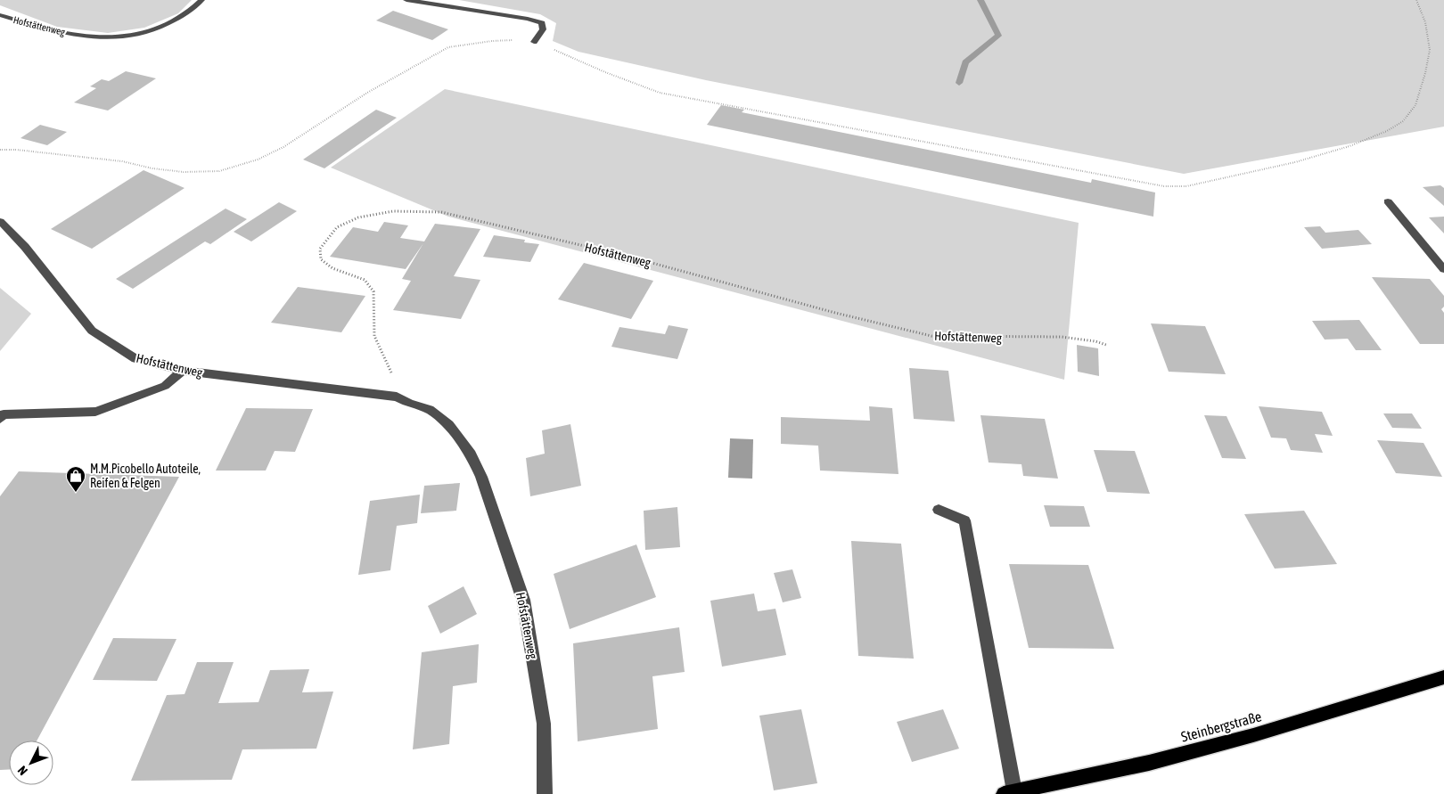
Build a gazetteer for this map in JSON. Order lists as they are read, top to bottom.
{
  "streets": {
    "main road": ["Steinbergstraße"],
    "street": ["Hofstättenweg"]
  },
  "places": {
    "shop": ["M.M.Picobello Autoteile, Reifen & Felgen"]
  },
  "north": "bottom left"
}
